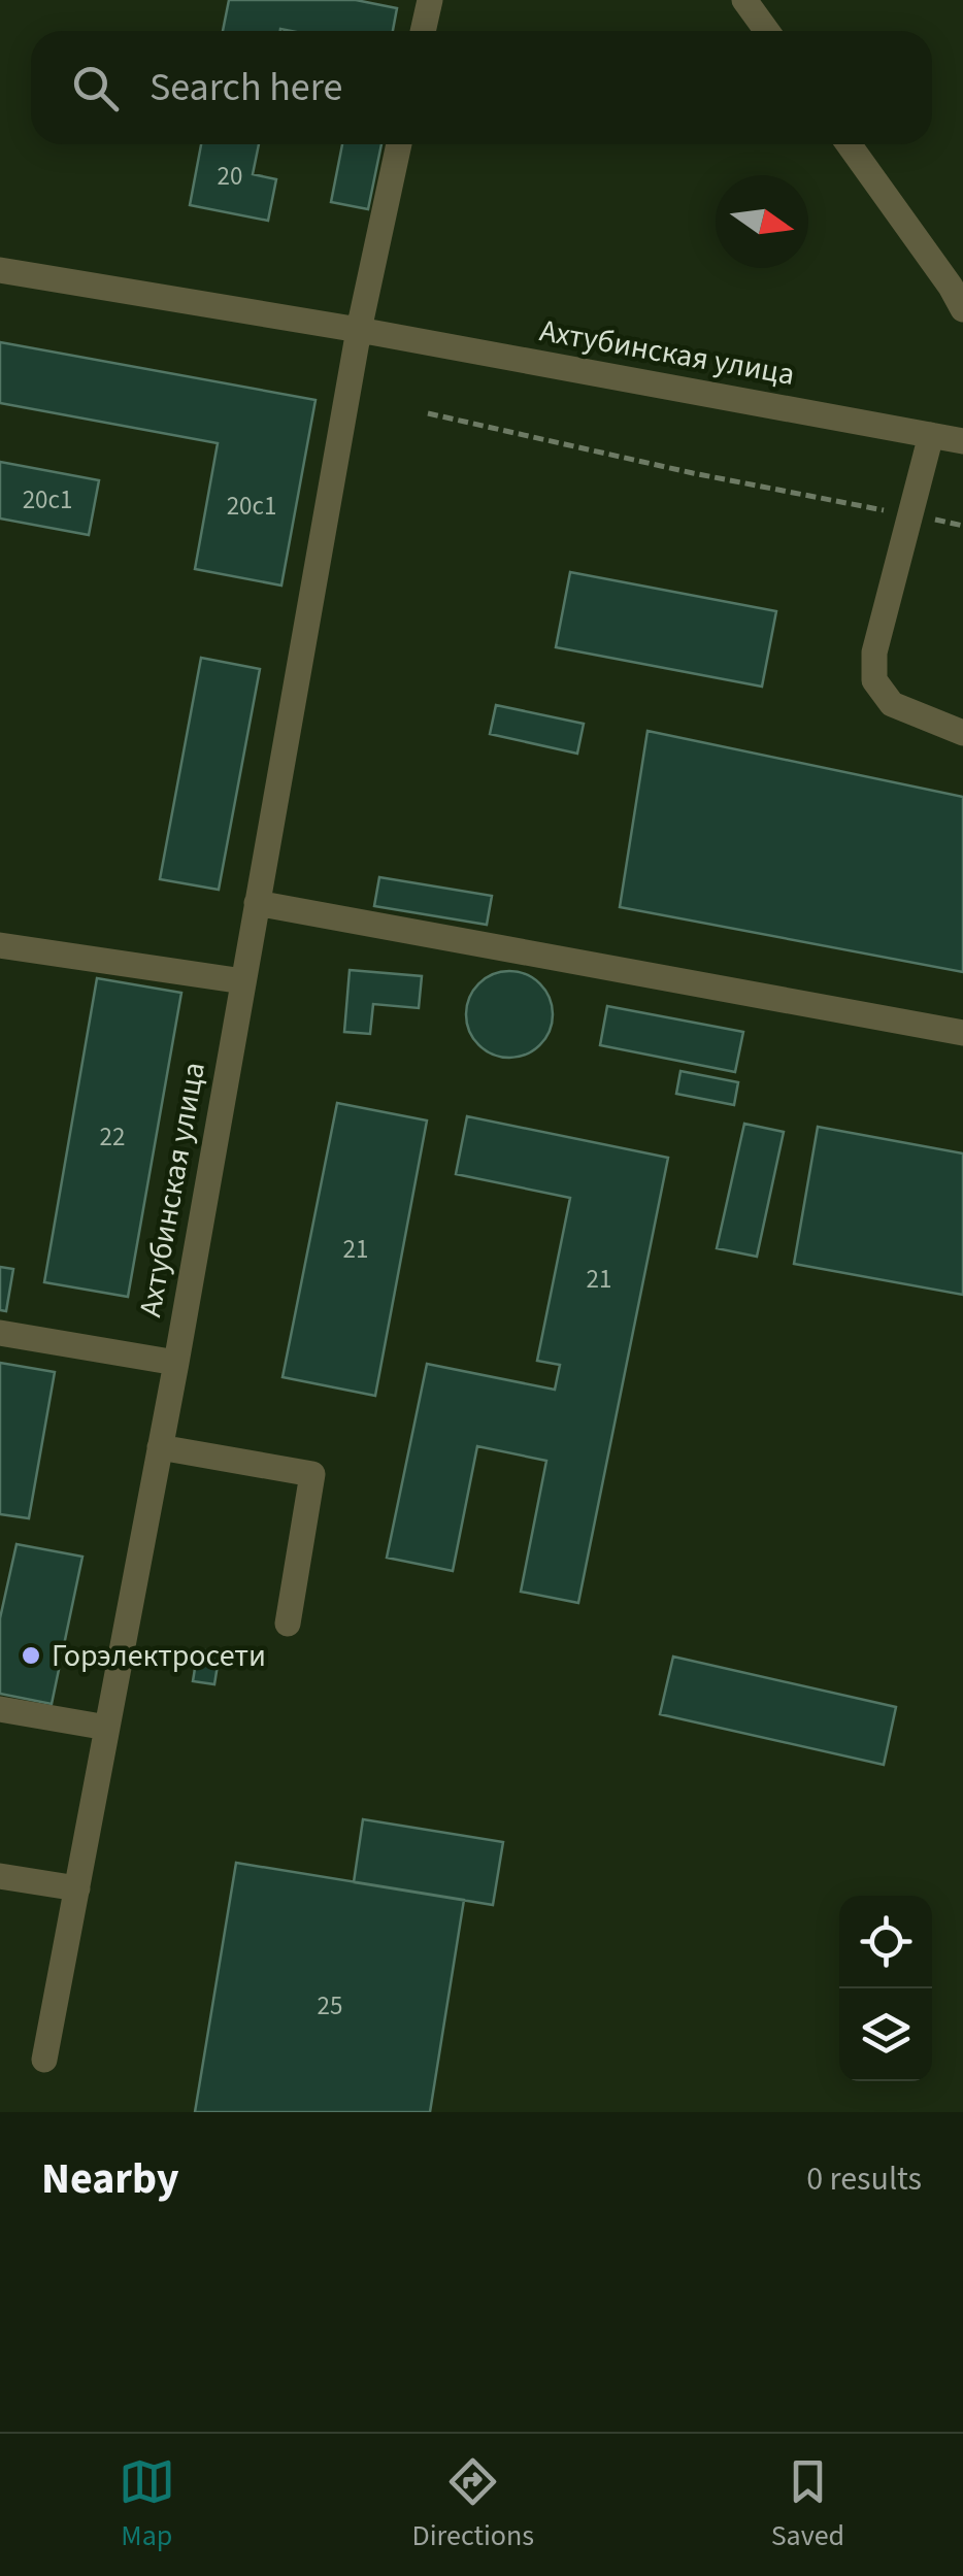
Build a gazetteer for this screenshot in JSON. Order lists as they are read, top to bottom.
{
  "streets": {
    "street": ["Ахтубинская улица"]
  },
  "places": ["Горэлектросети"],
  "house_numbers": [
    "20",
    "20с1",
    "20с1",
    "22",
    "21",
    "21",
    "25"
  ],
  "north": "right",
  "page": {
    "search": "Search here",
    "heading": ["Nearby", "0 results"],
    "nav": ["Map", "Directions", "Saved"]
  }
}
